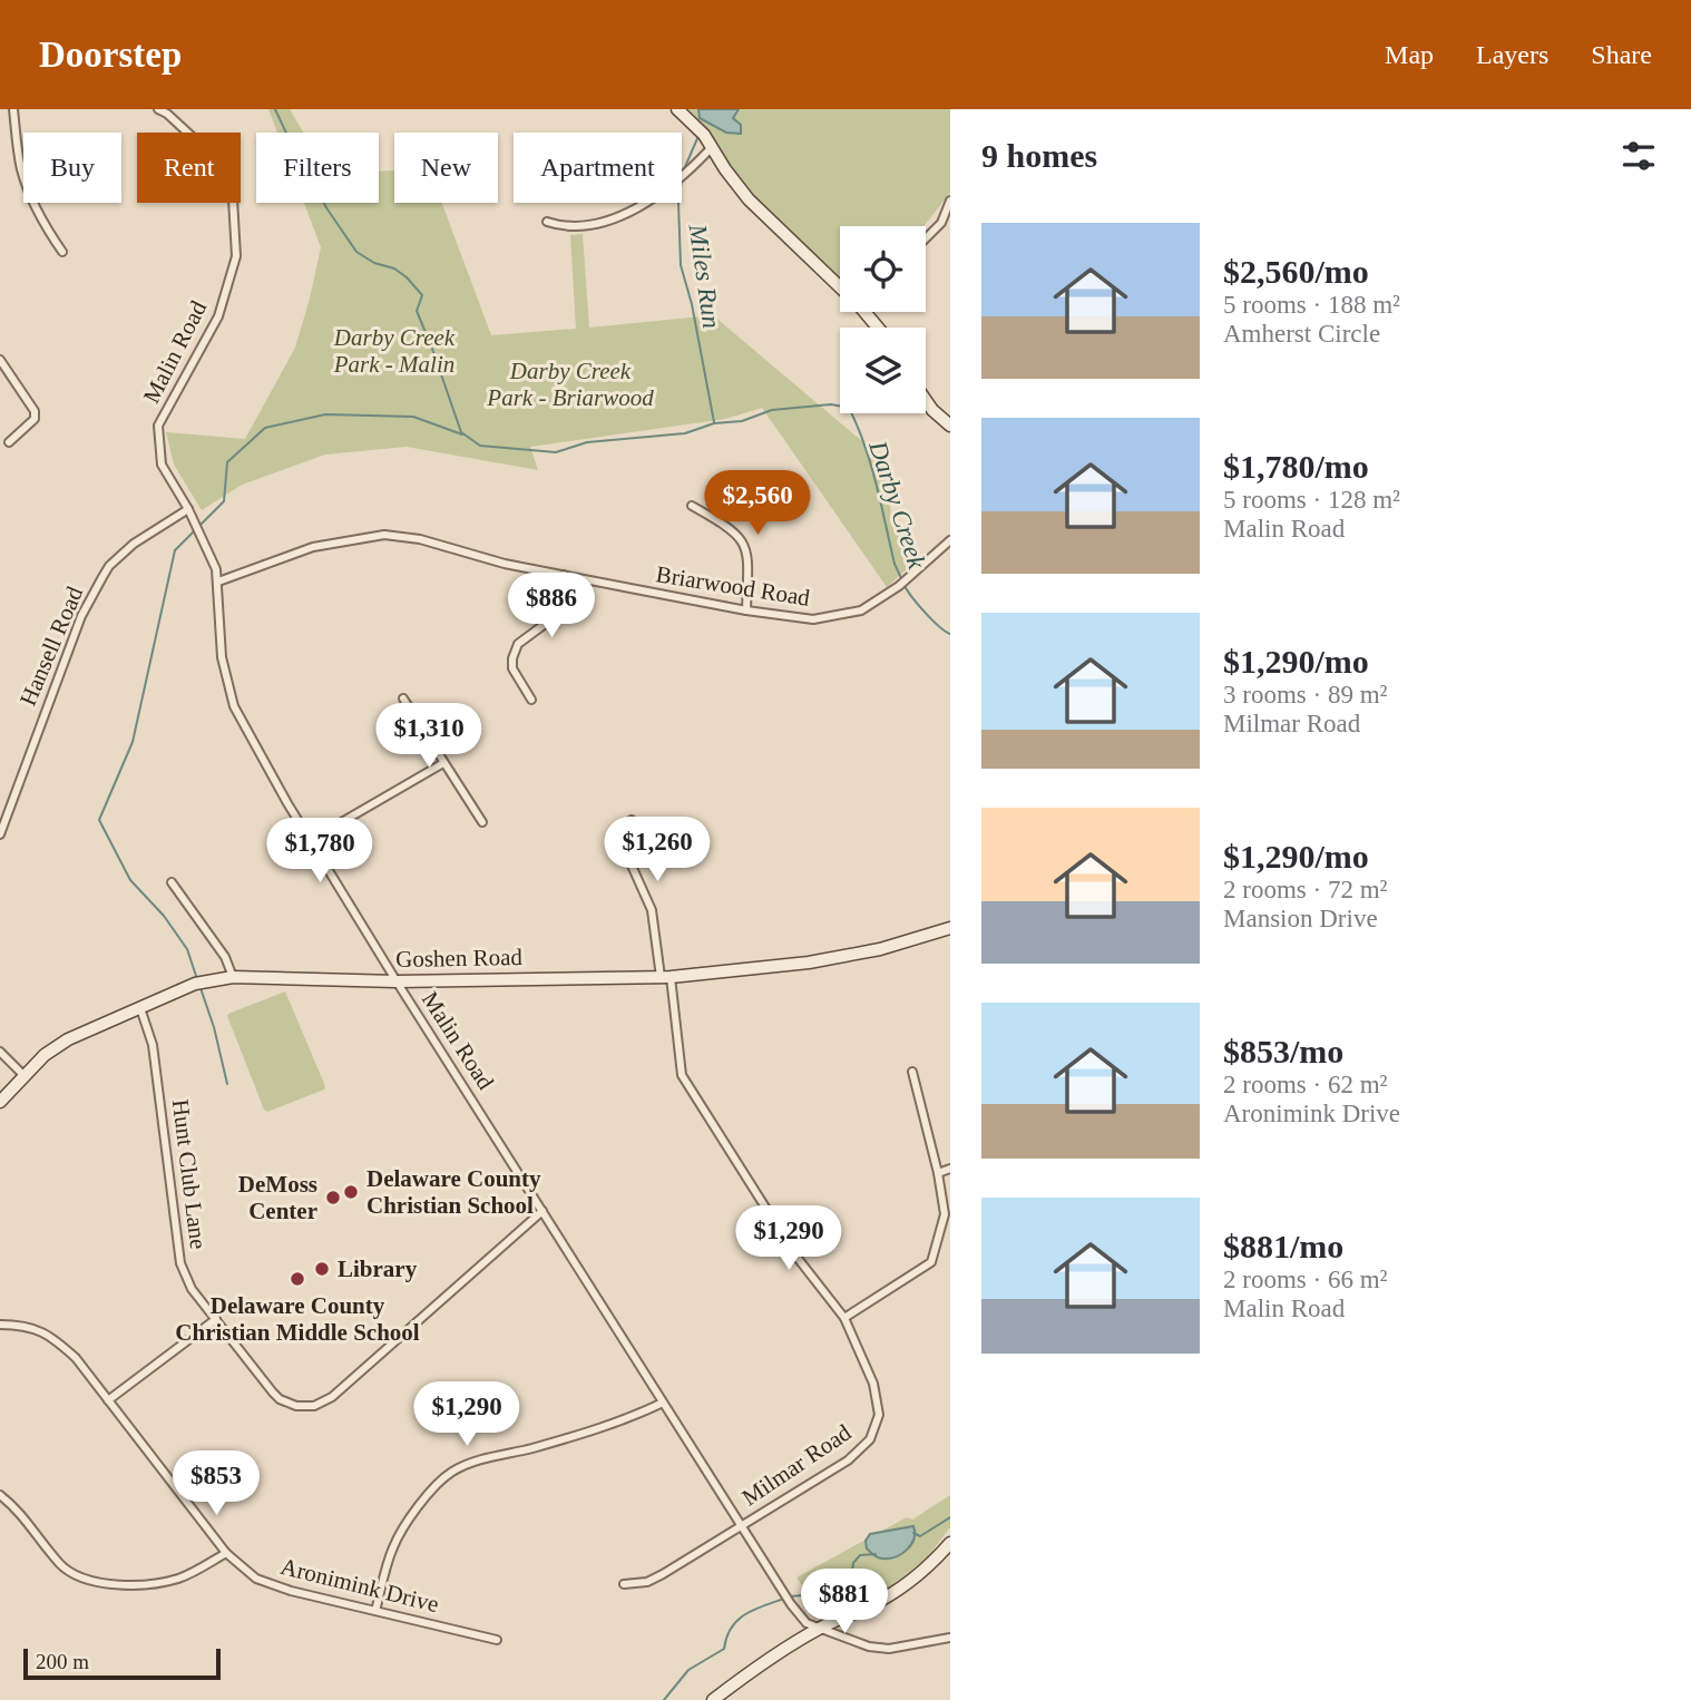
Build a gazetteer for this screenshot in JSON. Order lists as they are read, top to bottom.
{
  "streets": {
    "street": [
      "Malin Road",
      "Briarwood Road",
      "Hansell Road",
      "Goshen Road",
      "Hunt Club Lane",
      "Milmar Road",
      "Aronimink Drive"
    ]
  },
  "crossings": [
    ["Malin Road", "Briarwood Road"],
    ["Malin Road", "Hansell Road"],
    ["Malin Road", "Goshen Road"],
    ["Malin Road", "Hunt Club Lane"],
    ["Malin Road", "Milmar Road"],
    ["Goshen Road", "Hunt Club Lane"],
    ["Goshen Road", "Milmar Road"]
  ],
  "water": ["Miles Run", "Darby Creek"],
  "parks": ["Darby Creek Park - Malin", "Darby Creek Park - Briarwood"],
  "places": [
    "Delaware County Christian School",
    "DeMoss Center",
    "Library",
    "Delaware County Christian Middle School"
  ],
  "scale_bar": "200 m",
  "page": {
    "header": "Doorstep",
    "nav": ["Map", "Layers", "Share"],
    "heading": "9 homes",
    "chip": [
      "Buy",
      "Rent",
      "Filters",
      "New",
      "Apartment"
    ],
    "list": [
      {
        "name": "$2,560/mo",
        "note": "5 rooms · 188 m² · Amherst Circle"
      },
      {
        "name": "$1,780/mo",
        "note": "5 rooms · 128 m² · Malin Road"
      },
      {
        "name": "$1,290/mo",
        "note": "3 rooms · 89 m² · Milmar Road"
      },
      {
        "name": "$1,290/mo",
        "note": "2 rooms · 72 m² · Mansion Drive"
      },
      {
        "name": "$853/mo",
        "note": "2 rooms · 62 m² · Aronimink Drive"
      },
      {
        "name": "$881/mo",
        "note": "2 rooms · 66 m² · Malin Road"
      }
    ],
    "price": [
      "$2,560",
      "$886",
      "$1,310",
      "$1,260",
      "$1,780",
      "$1,290",
      "$1,290",
      "$853",
      "$881"
    ],
    "scale": "200 m"
  }
}
